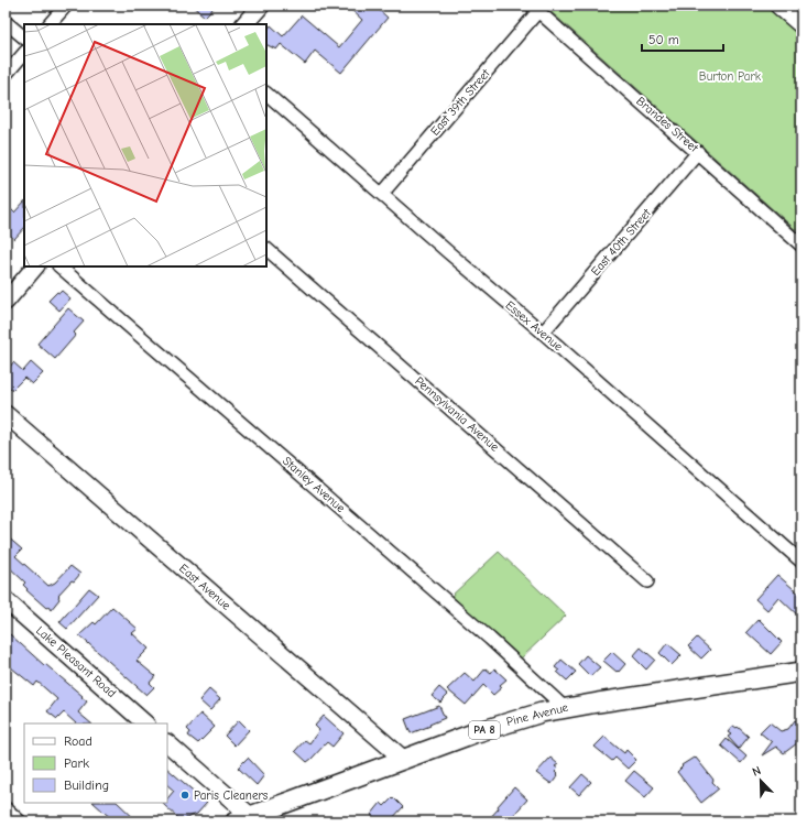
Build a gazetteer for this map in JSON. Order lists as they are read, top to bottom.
{
  "streets": {
    "main road": ["Pine Avenue", "PA 8"],
    "street": [
      "East 39th Street",
      "Brandes Street",
      "East 40th Street",
      "Essex Avenue",
      "Pennsylvania Avenue",
      "Stanley Avenue",
      "East Avenue",
      "Lake Pleasant Road"
    ]
  },
  "crossings": [
    ["East 39th Street", "Brandes Street"],
    ["East 39th Street", "Essex Avenue"],
    ["Brandes Street", "East 40th Street"],
    ["East 40th Street", "Essex Avenue"],
    ["Stanley Avenue", "Pine Avenue"],
    ["East Avenue", "Pine Avenue"]
  ],
  "parks": ["Burton Park"],
  "places": ["Paris Cleaners"],
  "legend": ["Road", "Park", "Building"],
  "scale_bar": "50 m",
  "north": "top left"
}
